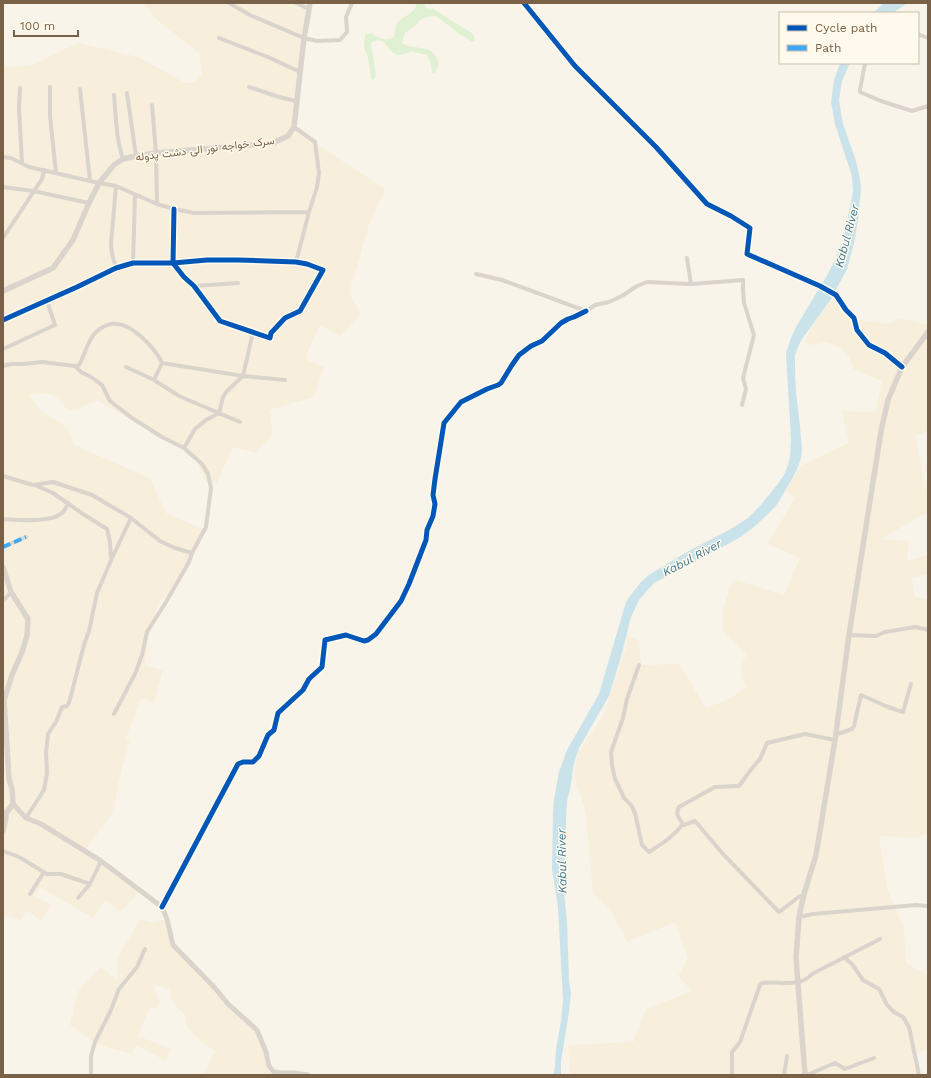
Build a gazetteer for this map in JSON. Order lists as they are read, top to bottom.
{
  "streets": {
    "main road": ["سرک خواجه نور الی دشت پدوله"]
  },
  "water": ["Kabul River"],
  "legend": ["Cycle path", "Path"],
  "scale_bar": "100 m"
}
